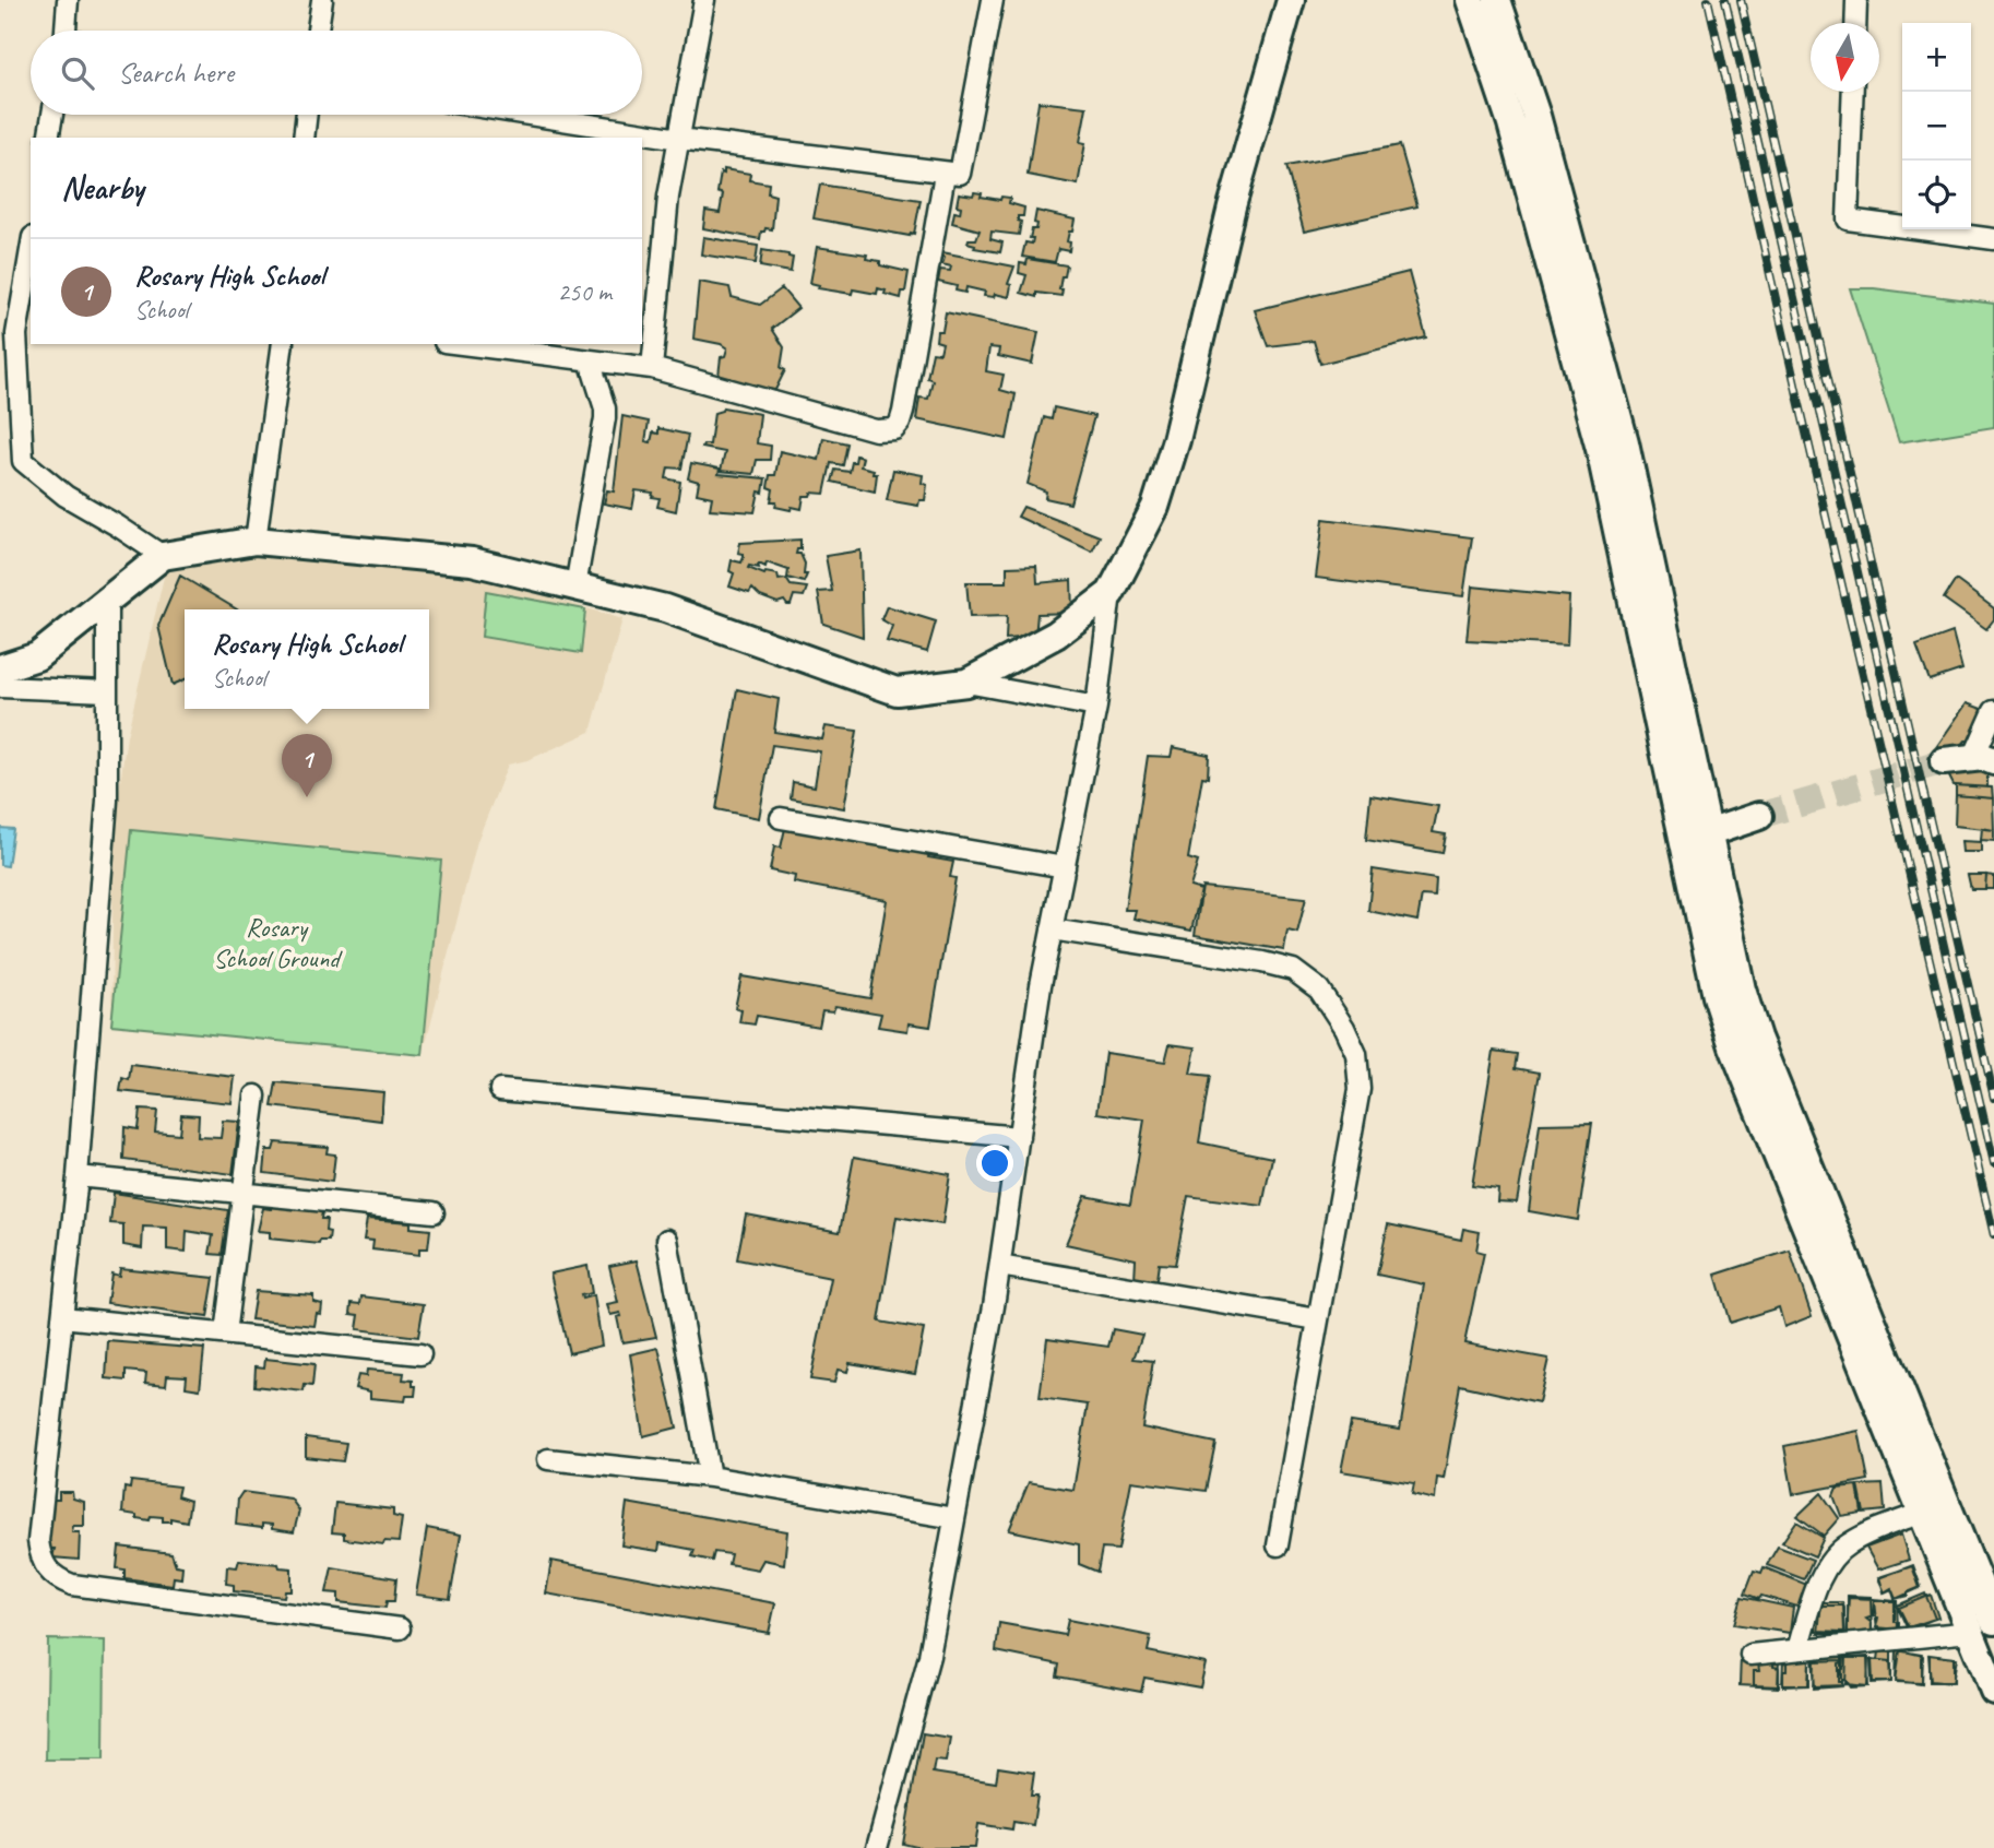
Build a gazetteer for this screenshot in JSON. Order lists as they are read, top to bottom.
{
  "parks": ["Rosary School Ground"],
  "north": "bottom",
  "page": {
    "map_buttons": ["+", "−"],
    "search": "Search here",
    "heading": "Nearby",
    "list": [
      {
        "mark": "1",
        "name": "Rosary High School",
        "note": "School",
        "value": "250 m"
      }
    ],
    "popup": ["Rosary High School", "School"],
    "pins": "1"
  }
}
